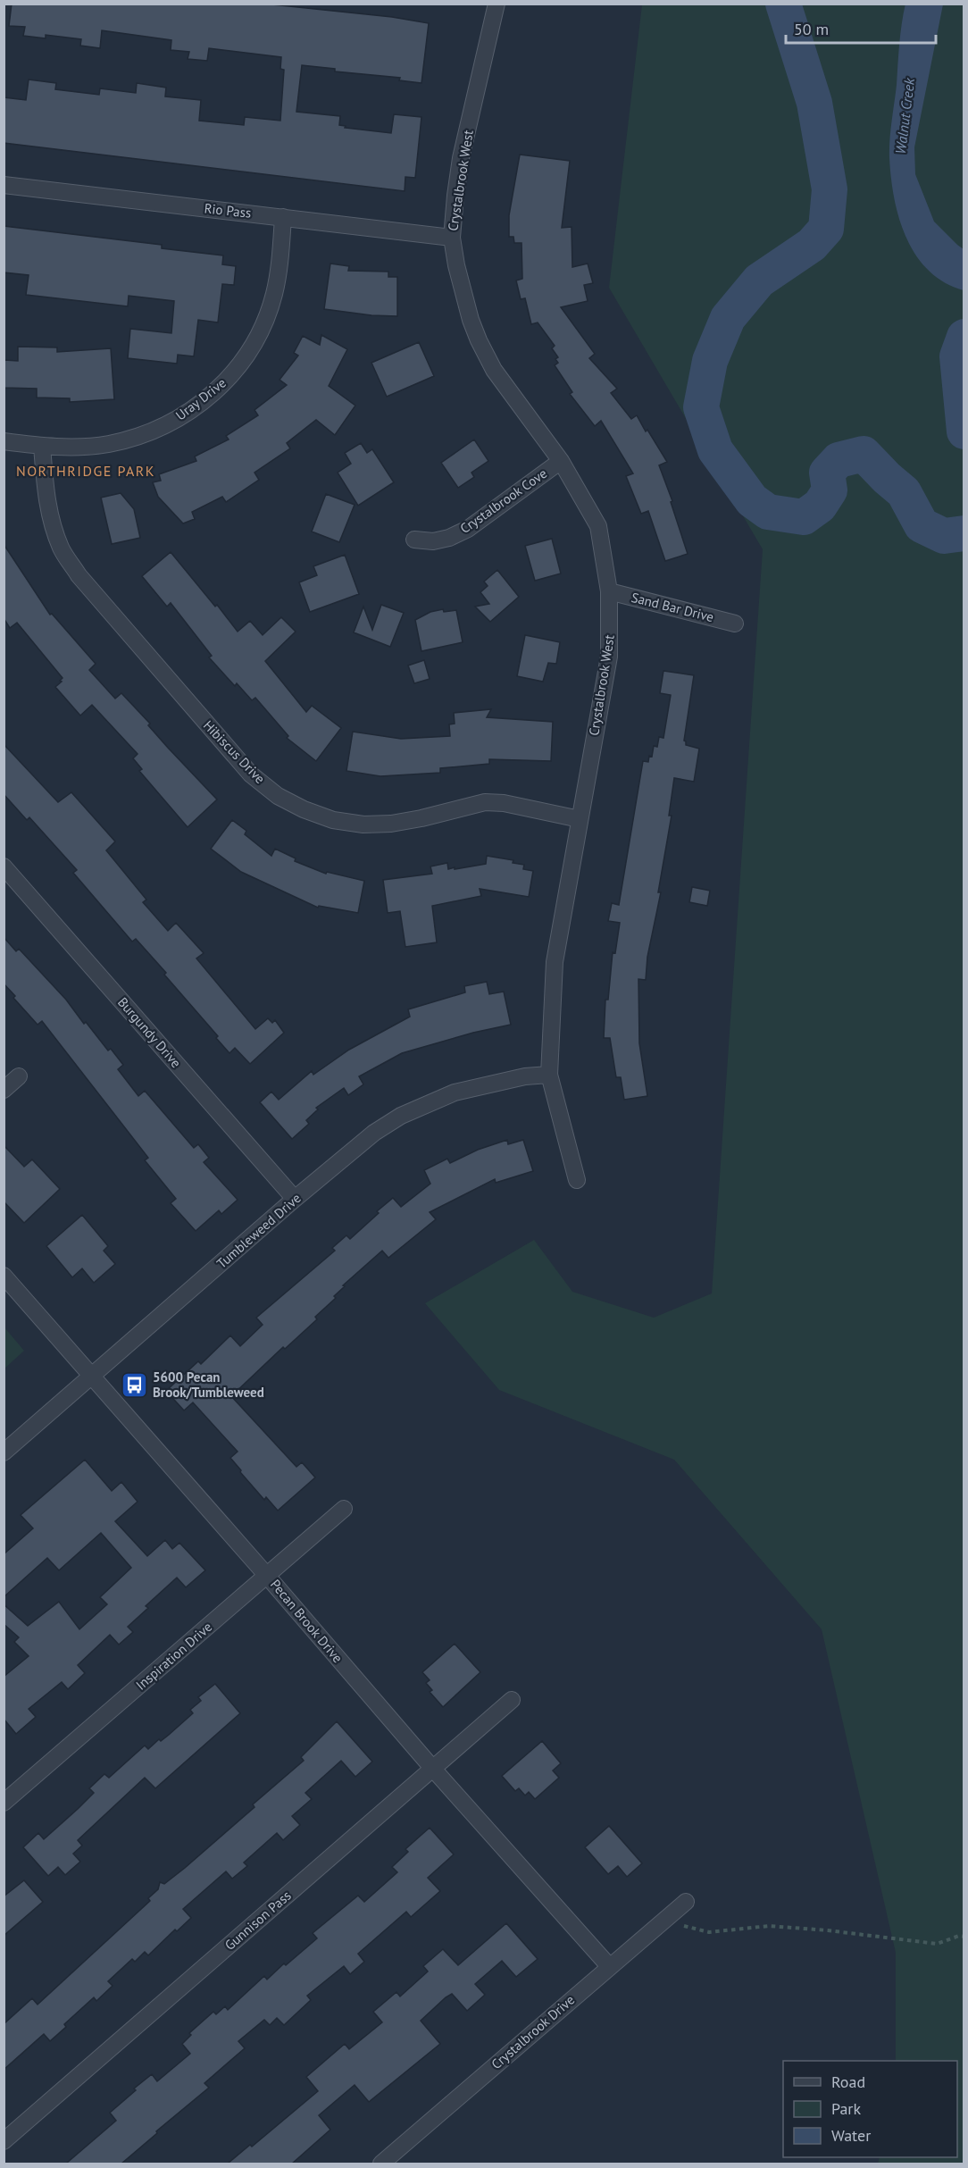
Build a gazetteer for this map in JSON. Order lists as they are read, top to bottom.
{
  "streets": {
    "street": [
      "Crystalbrook West",
      "Rio Pass",
      "Uray Drive",
      "Crystalbrook Cove",
      "Sand Bar Drive",
      "Hibiscus Drive",
      "Burgundy Drive",
      "Tumbleweed Drive",
      "Pecan Brook Drive",
      "Inspiration Drive",
      "Gunnison Pass",
      "Crystalbrook Drive"
    ]
  },
  "crossings": [
    ["Crystalbrook West", "Rio Pass"],
    ["Crystalbrook West", "Crystalbrook Cove"],
    ["Crystalbrook West", "Sand Bar Drive"],
    ["Crystalbrook West", "Hibiscus Drive"],
    ["Crystalbrook West", "Tumbleweed Drive"],
    ["Rio Pass", "Uray Drive"],
    ["Uray Drive", "Hibiscus Drive"],
    ["Burgundy Drive", "Tumbleweed Drive"],
    ["Tumbleweed Drive", "Pecan Brook Drive"],
    ["Pecan Brook Drive", "Inspiration Drive"],
    ["Pecan Brook Drive", "Gunnison Pass"],
    ["Pecan Brook Drive", "Crystalbrook Drive"]
  ],
  "districts": ["NORTHRIDGE PARK"],
  "water": ["Walnut Creek"],
  "places": {
    "bus stop": ["5600 Pecan Brook/Tumbleweed"]
  },
  "legend": ["Road", "Park", "Water"],
  "scale_bar": "50 m"
}
